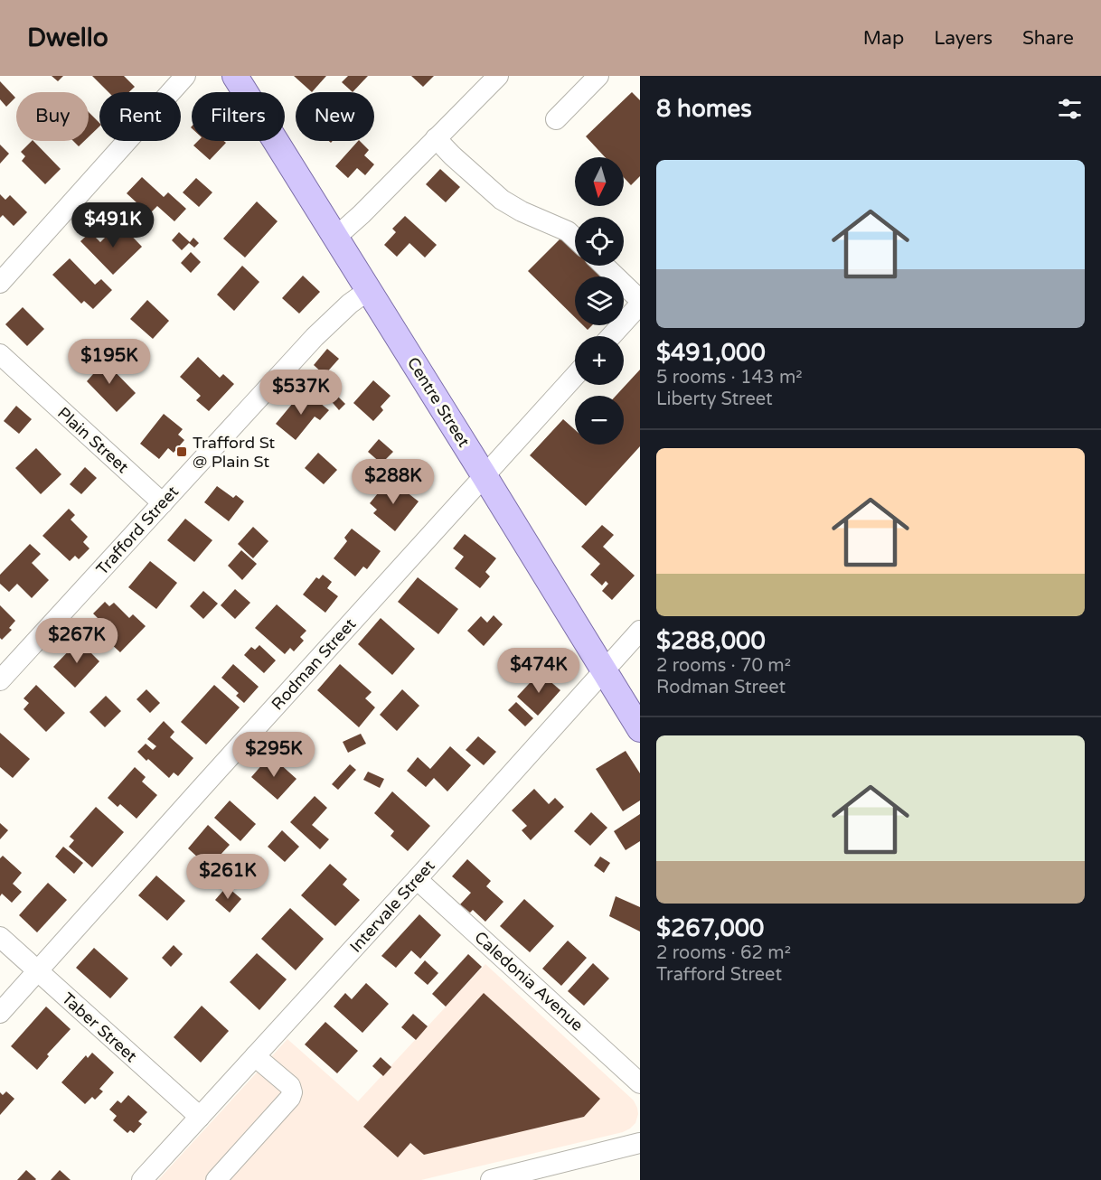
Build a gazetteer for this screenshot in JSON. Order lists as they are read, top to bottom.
{
  "streets": {
    "main road": ["Centre Street"],
    "street": [
      "Plain Street",
      "Trafford Street",
      "Rodman Street",
      "Intervale Street",
      "Caledonia Avenue",
      "Taber Street"
    ]
  },
  "crossings": [
    ["Centre Street", "Trafford Street"],
    ["Centre Street", "Rodman Street"],
    ["Centre Street", "Intervale Street"],
    ["Plain Street", "Trafford Street"],
    ["Rodman Street", "Taber Street"],
    ["Intervale Street", "Caledonia Avenue"],
    ["Intervale Street", "Taber Street"]
  ],
  "places": {
    "transit": ["Trafford St @ Plain St"]
  },
  "north": "bottom",
  "page": {
    "header": "Dwello",
    "nav": ["Map", "Layers", "Share"],
    "heading": "8 homes",
    "chip": [
      "Buy",
      "Rent",
      "Filters",
      "New"
    ],
    "list": [
      {
        "name": "$491,000",
        "note": "5 rooms · 143 m² · Liberty Street"
      },
      {
        "name": "$288,000",
        "note": "2 rooms · 70 m² · Rodman Street"
      },
      {
        "name": "$267,000",
        "note": "2 rooms · 62 m² · Trafford Street"
      }
    ],
    "map_buttons": ["+", "−"],
    "price": [
      "$491K",
      "$195K",
      "$537K",
      "$288K",
      "$267K",
      "$474K",
      "$295K",
      "$261K"
    ]
  }
}
